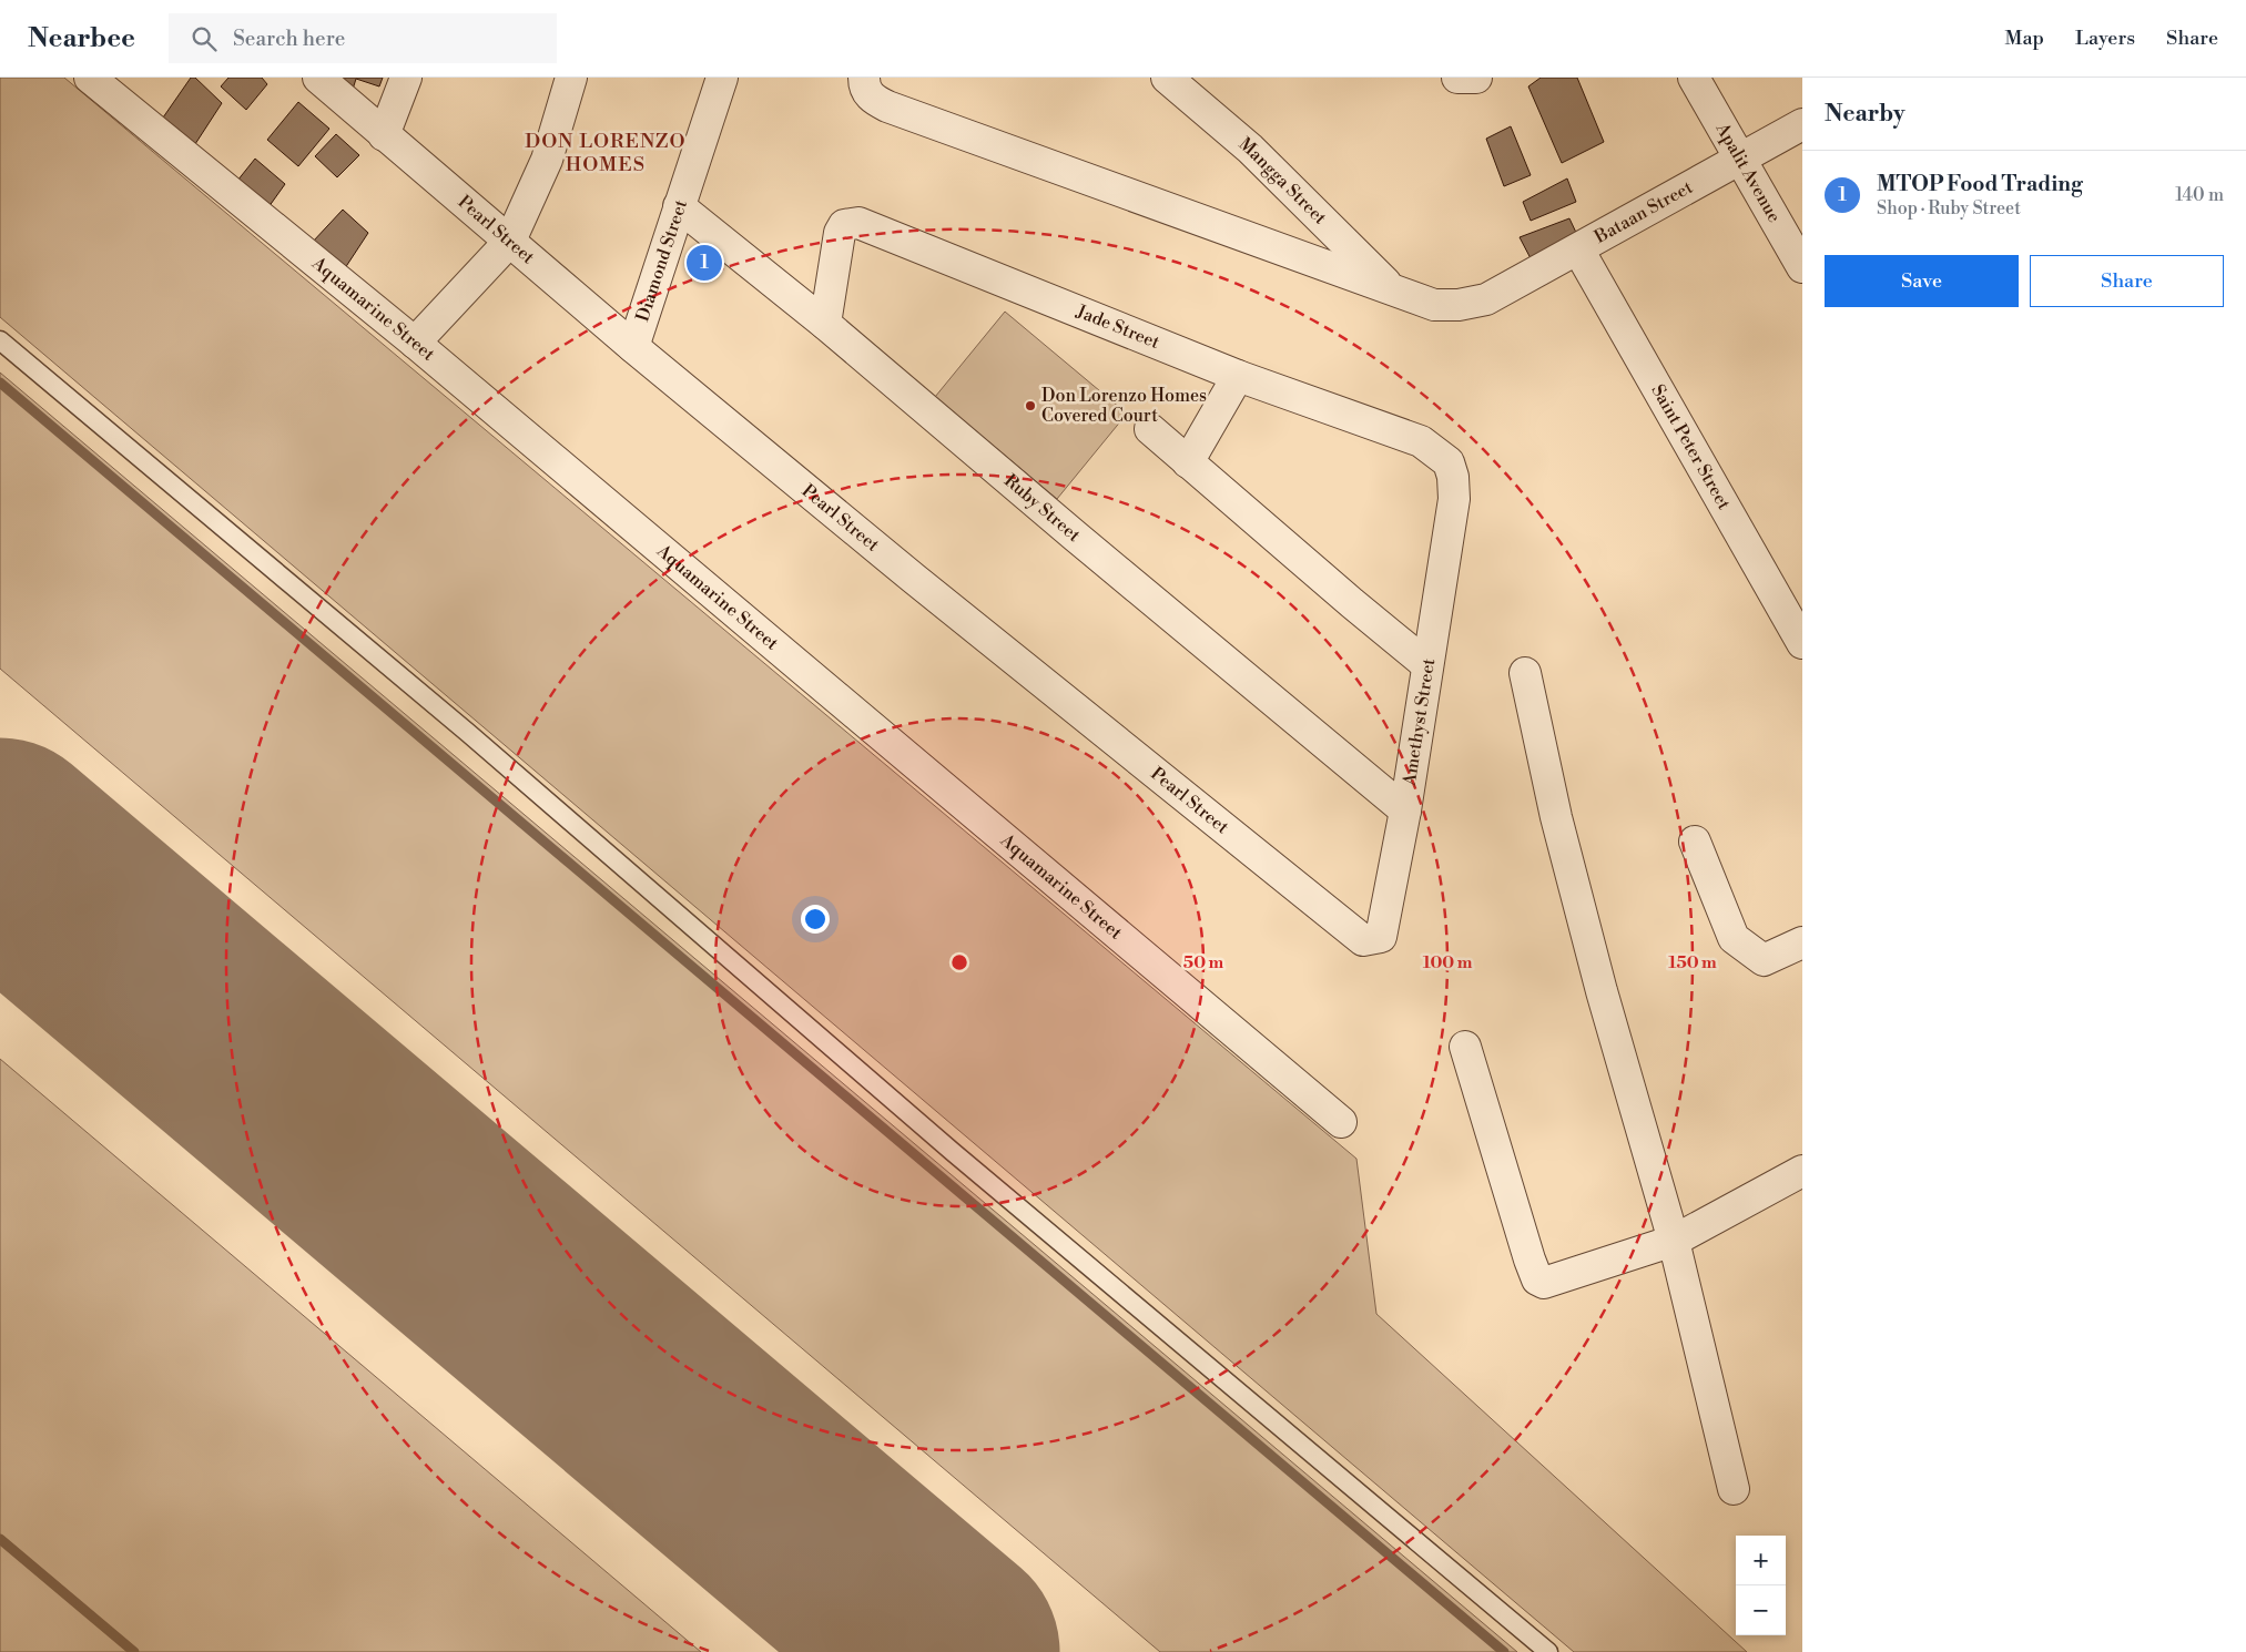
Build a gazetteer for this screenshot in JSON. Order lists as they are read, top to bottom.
{
  "streets": {
    "street": [
      "Apalit Avenue",
      "Mangga Street",
      "Bataan Street",
      "Pearl Street",
      "Diamond Street",
      "Aquamarine Street",
      "Jade Street",
      "Saint Peter Street",
      "Ruby Street",
      "Amethyst Street"
    ]
  },
  "crossings": [
    ["Apalit Avenue", "Bataan Street"],
    ["Mangga Street", "Bataan Street"],
    ["Bataan Street", "Saint Peter Street"],
    ["Pearl Street", "Diamond Street"],
    ["Pearl Street", "Amethyst Street"],
    ["Diamond Street", "Ruby Street"],
    ["Jade Street", "Ruby Street"],
    ["Jade Street", "Amethyst Street"],
    ["Ruby Street", "Amethyst Street"]
  ],
  "districts": ["DON LORENZO HOMES"],
  "places": ["Don Lorenzo Homes Covered Court"],
  "page": {
    "header": "Nearbee",
    "search": "Search here",
    "nav": ["Map", "Layers", "Share"],
    "heading": "Nearby",
    "list": [
      {
        "mark": "1",
        "name": "MTOP Food Trading",
        "note": "Shop · Ruby Street",
        "value": "140 m"
      }
    ],
    "buttons": ["Save", "Share"],
    "pins": "1",
    "map_buttons": ["+", "−"]
  },
  "rings": ["50 m", "100 m", "150 m"]
}
